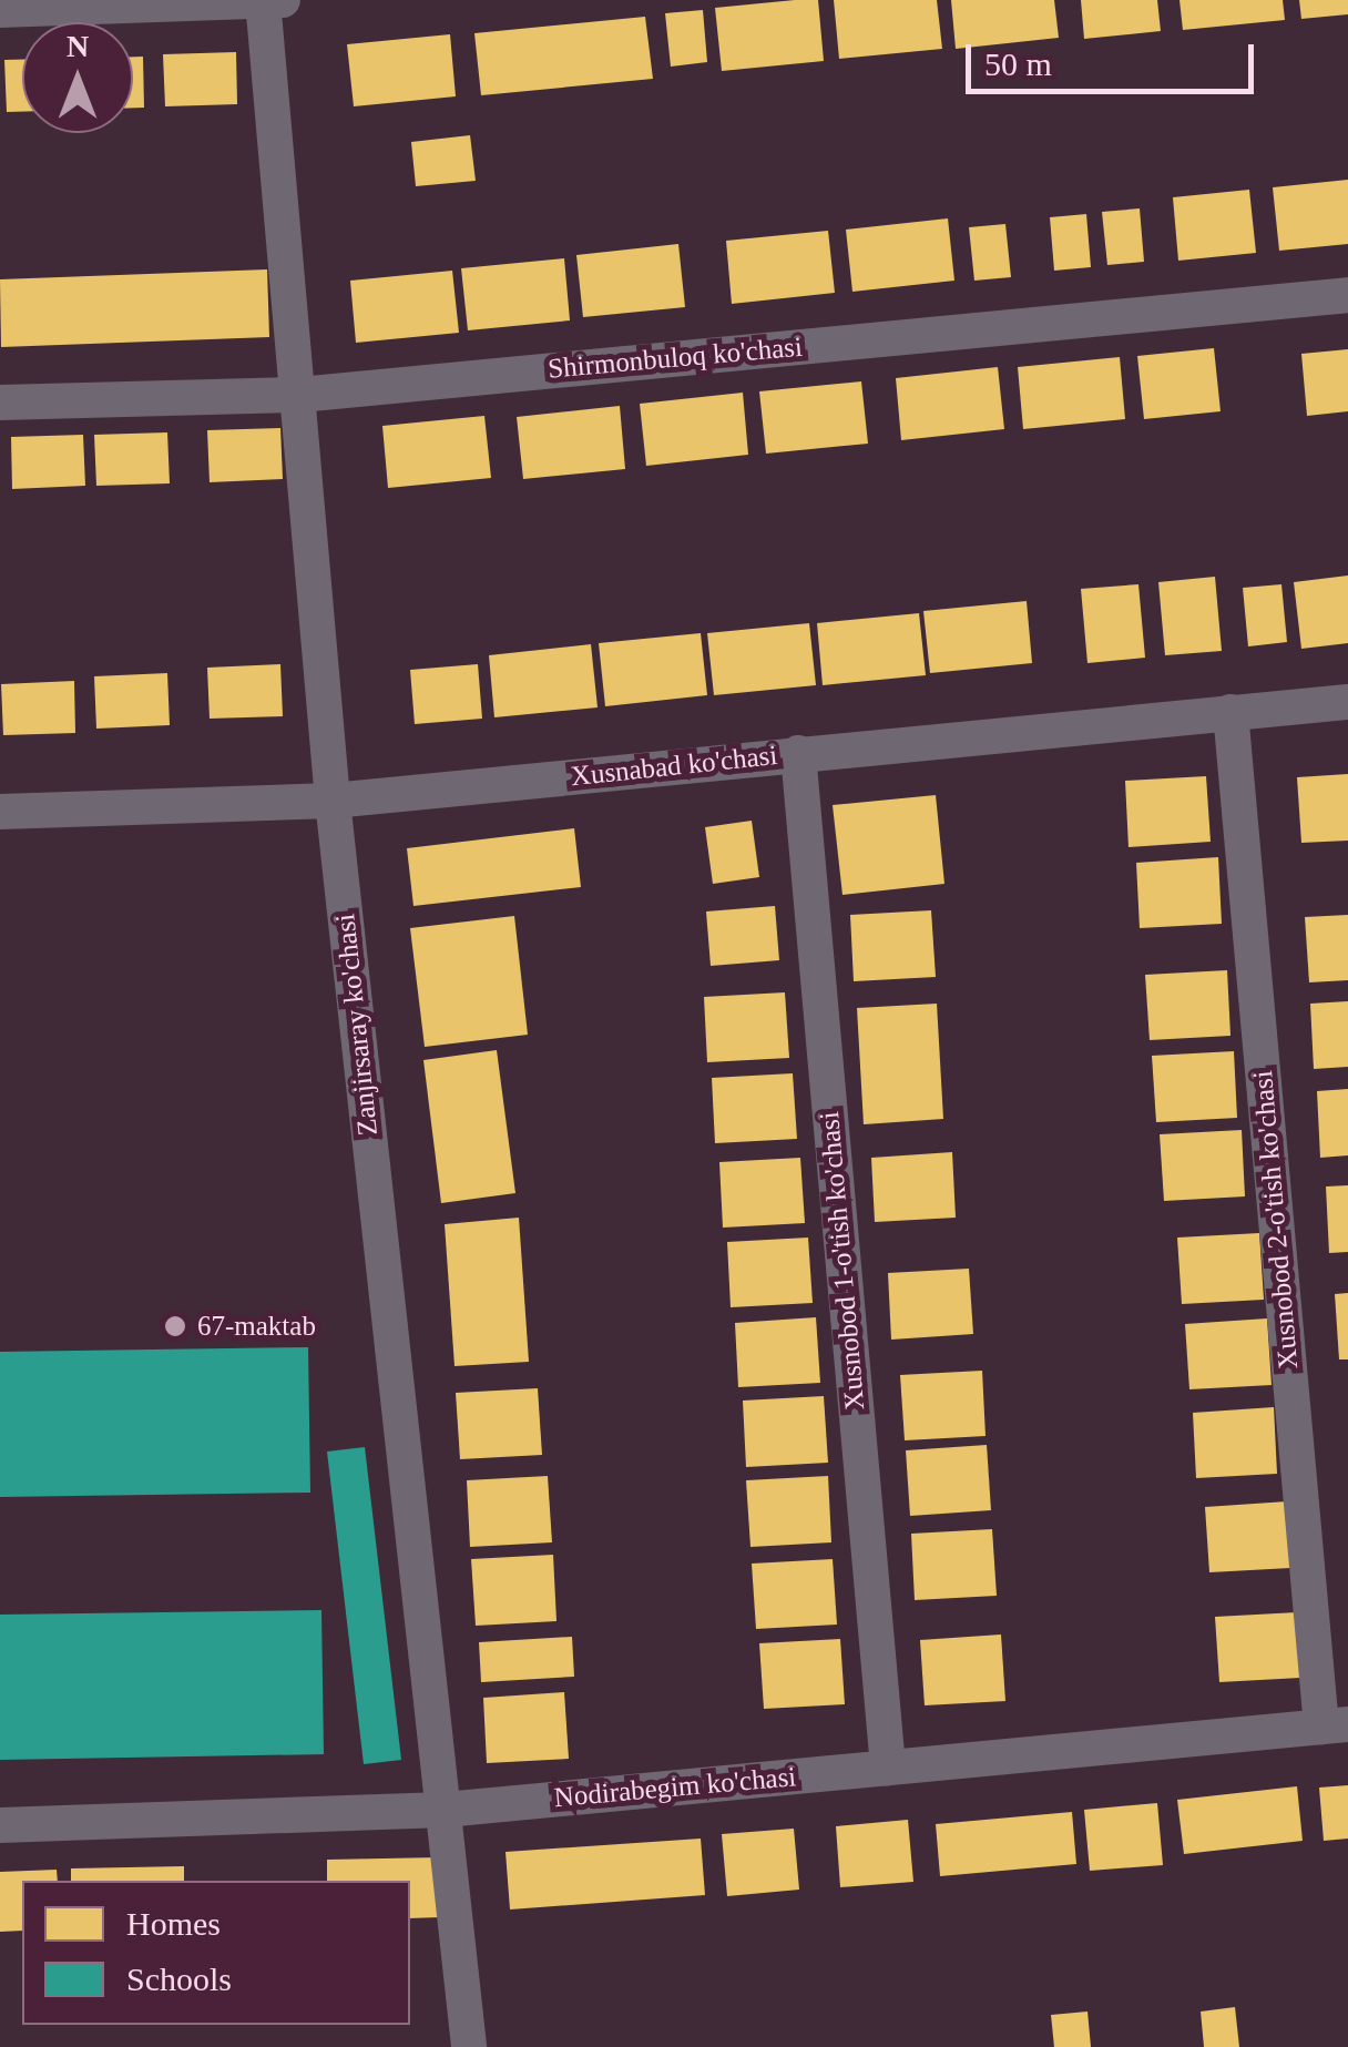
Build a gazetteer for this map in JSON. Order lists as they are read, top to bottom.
{
  "streets": {
    "street": [
      "Shirmonbuloq ko'chasi",
      "Xusnabad ko'chasi",
      "Zanjirsaray ko'chasi",
      "Xusnobod 2-o'tish ko'chasi",
      "Xusnobod 1-o'tish ko'chasi",
      "Nodirabegim ko'chasi"
    ]
  },
  "crossings": [
    ["Shirmonbuloq ko'chasi", "Zanjirsaray ko'chasi"],
    ["Xusnabad ko'chasi", "Zanjirsaray ko'chasi"],
    ["Xusnabad ko'chasi", "Xusnobod 2-o'tish ko'chasi"],
    ["Xusnabad ko'chasi", "Xusnobod 1-o'tish ko'chasi"],
    ["Zanjirsaray ko'chasi", "Nodirabegim ko'chasi"],
    ["Xusnobod 2-o'tish ko'chasi", "Nodirabegim ko'chasi"],
    ["Xusnobod 1-o'tish ko'chasi", "Nodirabegim ko'chasi"]
  ],
  "places": ["67-maktab"],
  "legend": ["Homes", "Schools"],
  "scale_bar": "50 m",
  "north": "top"
}
